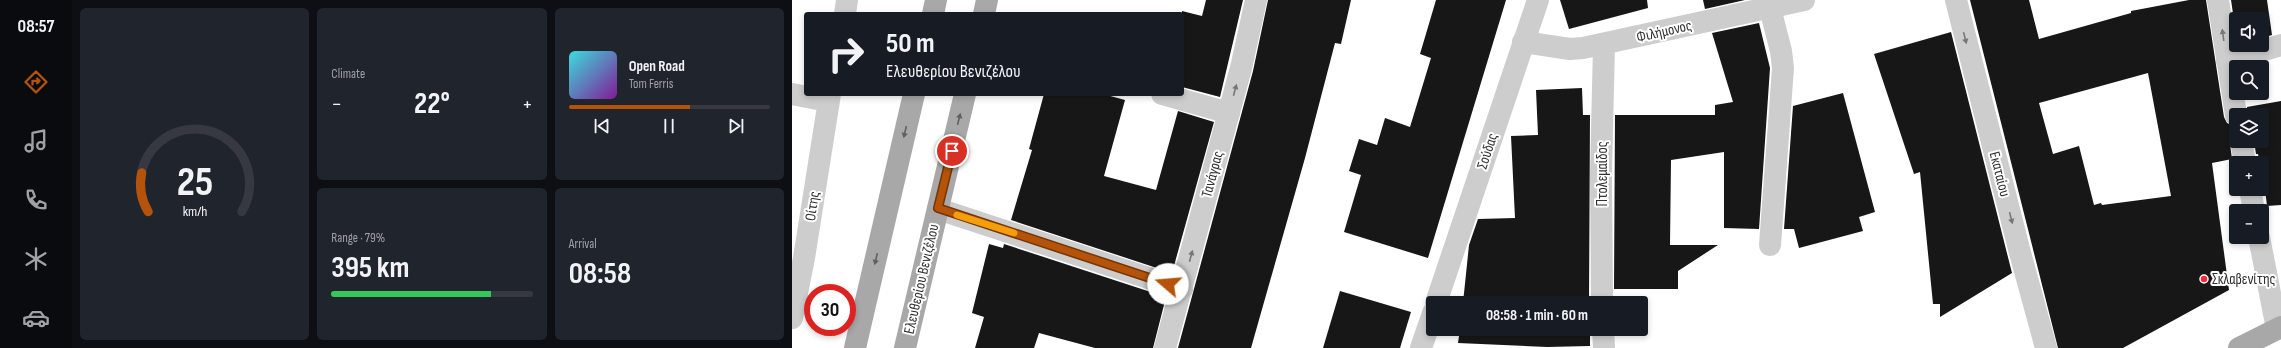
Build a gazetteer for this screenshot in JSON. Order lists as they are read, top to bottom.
{
  "streets": {
    "main road": ["Ελευθερίου Βενιζέλου"],
    "street": [
      "Φιλήμονος",
      "Σούδας",
      "Τανάγρας",
      "Πτολεμαίδος",
      "Εκαταίου",
      "Οίτης"
    ]
  },
  "crossings": [
    ["Φιλήμονος", "Σούδας"],
    ["Φιλήμονος", "Πτολεμαίδος"]
  ],
  "one_way": ["Τανάγρας", "Εκαταίου"],
  "places": ["Σκλαβενίτης"],
  "page": {
    "tabs": "08:57",
    "tile": [
      "Climate",
      ["Range · 79%", "395 km"],
      ["Arrival", "08:58"]
    ],
    "map_buttons": ["+", "−"],
    "turn": ["50 m", "Ελευθερίου Βενιζέλου"],
    "song": ["Open Road", "Tom Ferris"],
    "heat": ["−", "22°", "+"],
    "limit": "30",
    "trip": "08:58 · 1 min · 60 m",
    "gauge": ["25", "km/h"]
  }
}
